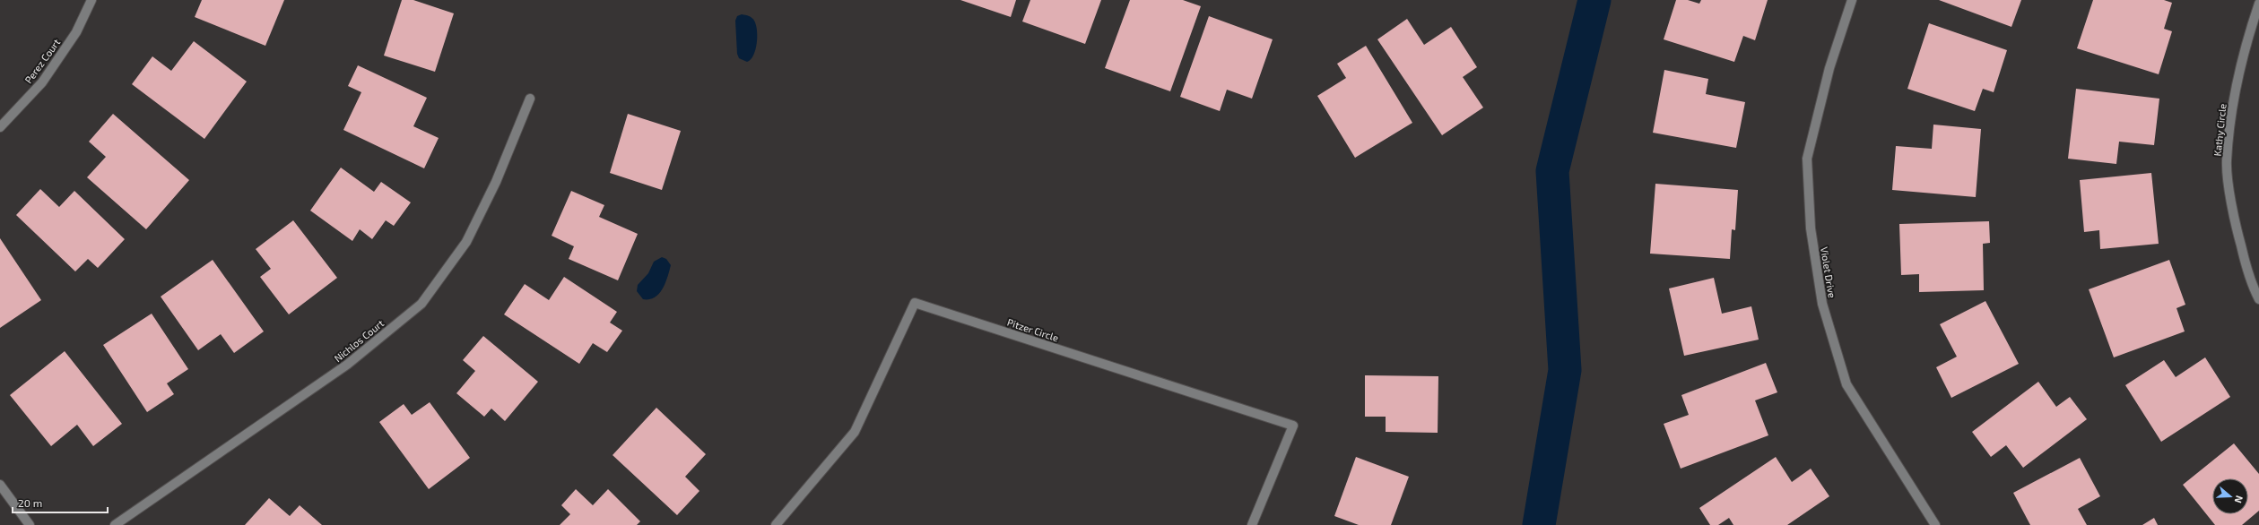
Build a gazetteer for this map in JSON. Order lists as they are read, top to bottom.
{
  "streets": {
    "street": [
      "Perez Court",
      "Kathy Circle",
      "Violet Drive",
      "Pitzer Circle",
      "Nichlos Court"
    ]
  },
  "scale_bar": "20 m",
  "north": "right"
}
